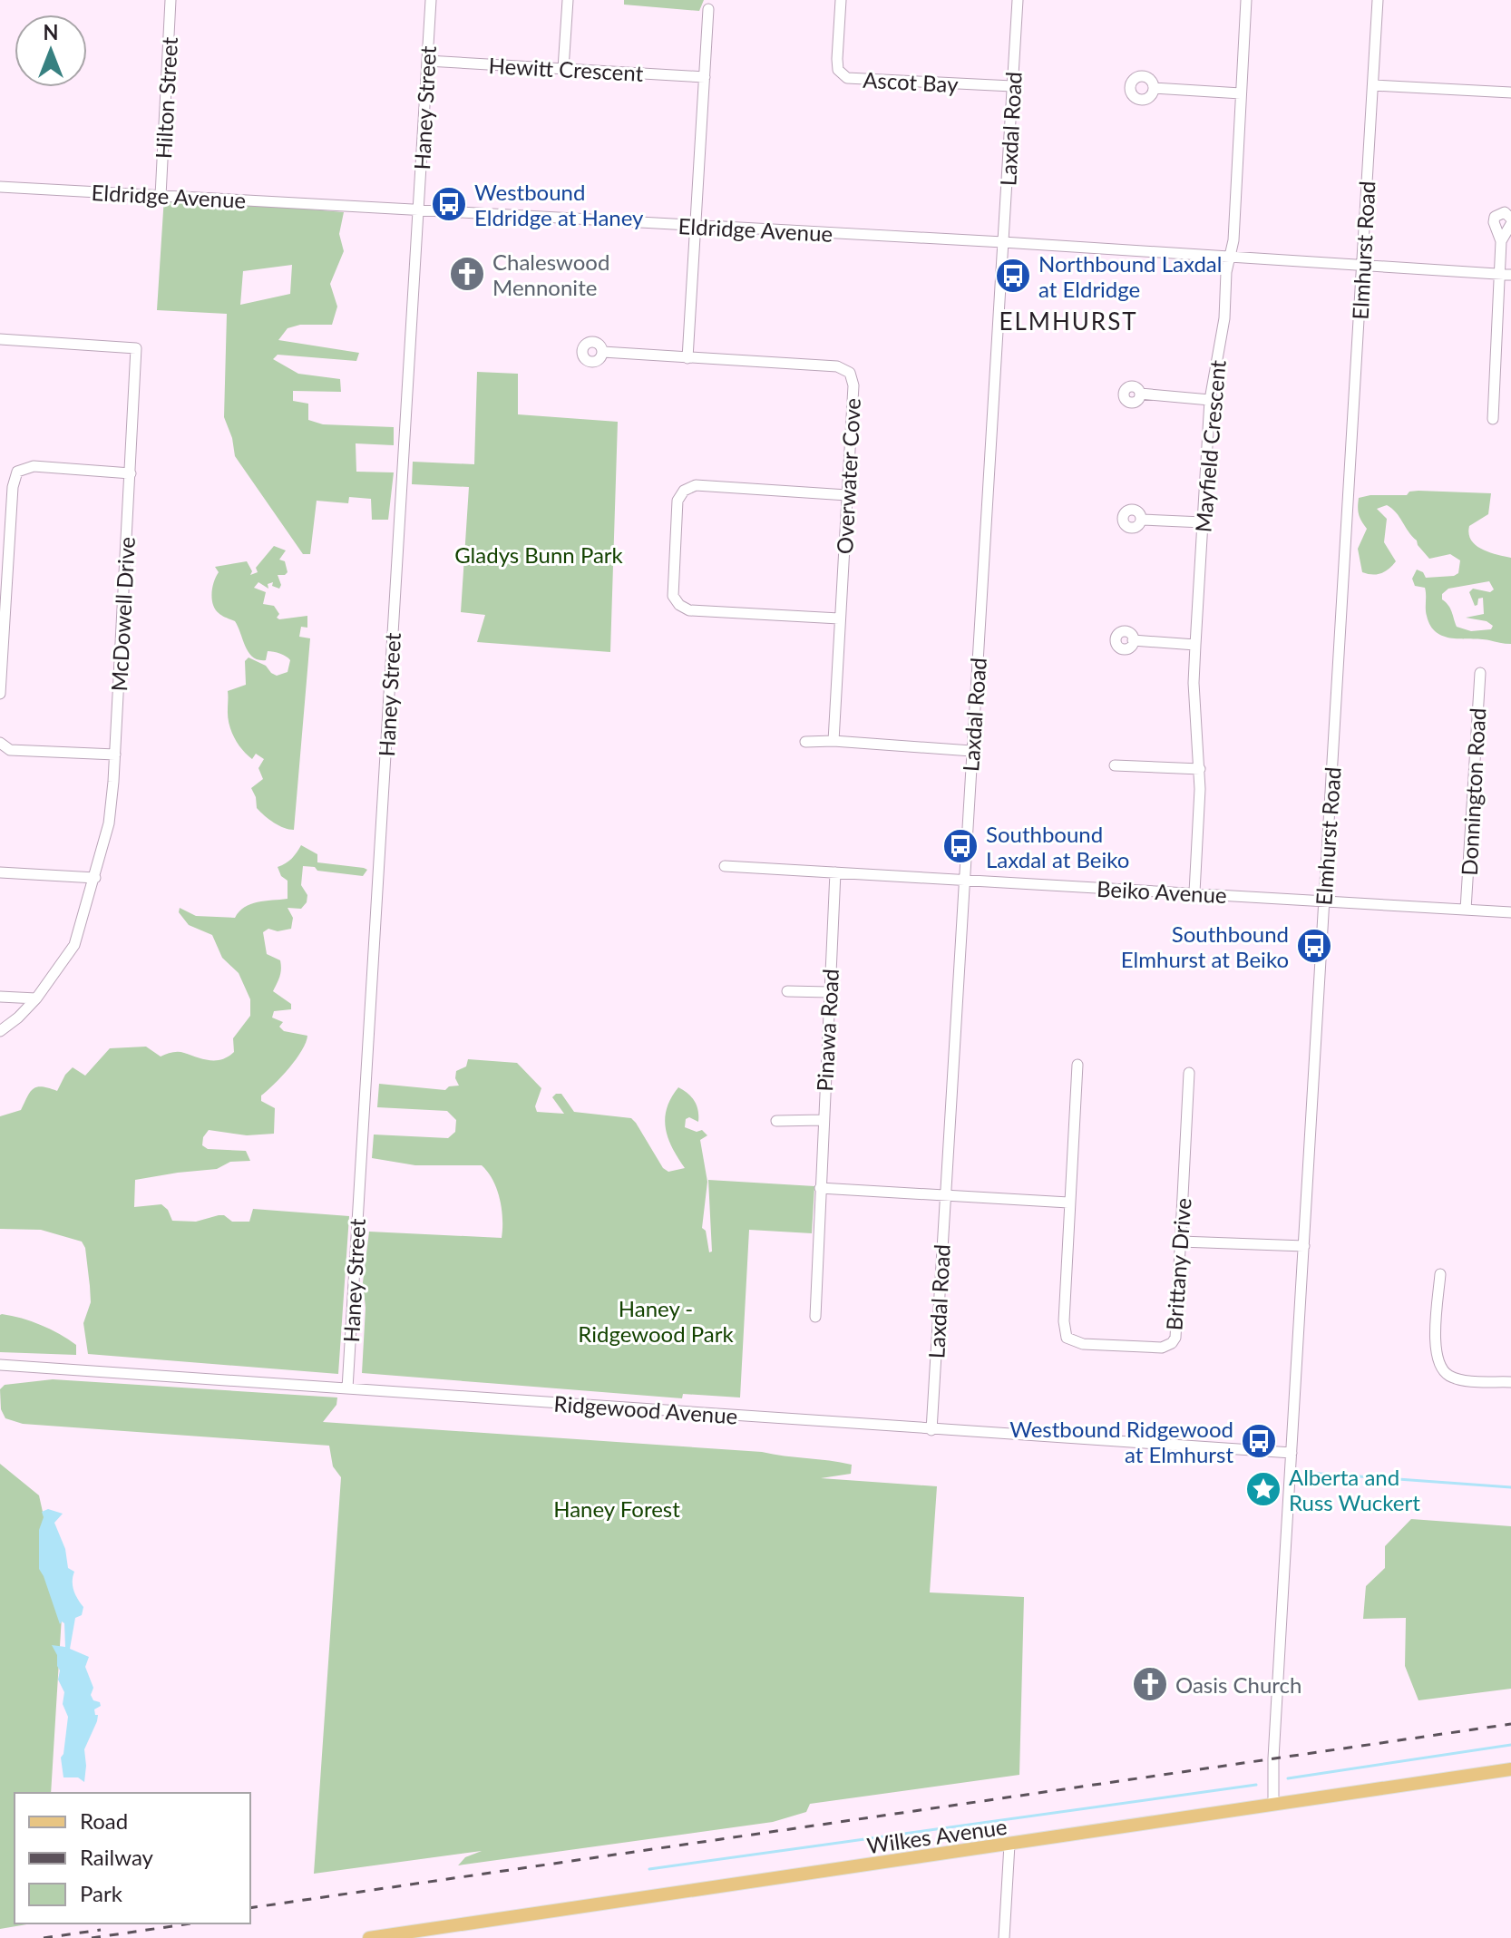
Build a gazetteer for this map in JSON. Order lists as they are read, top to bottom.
{
  "streets": {
    "main road": ["Wilkes Avenue"],
    "street": [
      "Hewitt Crescent",
      "Ascot Bay",
      "Hilton Street",
      "Haney Street",
      "Laxdal Road",
      "Eldridge Avenue",
      "Elmhurst Road",
      "Mayfield Crescent",
      "Overwater Cove",
      "McDowell Drive",
      "Donnington Road",
      "Beiko Avenue",
      "Pinawa Road",
      "Brittany Drive",
      "Ridgewood Avenue"
    ]
  },
  "crossings": [
    ["Hewitt Crescent", "Haney Street"],
    ["Ascot Bay", "Laxdal Road"],
    ["Hilton Street", "Eldridge Avenue"],
    ["Haney Street", "Eldridge Avenue"],
    ["Haney Street", "Ridgewood Avenue"],
    ["Laxdal Road", "Eldridge Avenue"],
    ["Laxdal Road", "Beiko Avenue"],
    ["Laxdal Road", "Ridgewood Avenue"],
    ["Eldridge Avenue", "Elmhurst Road"],
    ["Eldridge Avenue", "Mayfield Crescent"],
    ["Elmhurst Road", "Beiko Avenue"],
    ["Elmhurst Road", "Ridgewood Avenue"],
    ["Elmhurst Road", "Wilkes Avenue"],
    ["Mayfield Crescent", "Beiko Avenue"],
    ["Donnington Road", "Beiko Avenue"],
    ["Beiko Avenue", "Pinawa Road"]
  ],
  "districts": ["ELMHURST"],
  "parks": ["Gladys Bunn Park", "Haney - Ridgewood Park", "Haney Forest"],
  "places": {
    "bus stop": [
      "Westbound Eldridge at Haney",
      "Northbound Laxdal at Eldridge",
      "Southbound Laxdal at Beiko",
      "Southbound Elmhurst at Beiko",
      "Westbound Ridgewood at Elmhurst"
    ],
    "church": ["Chaleswood Mennonite", "Oasis Church"],
    "place": ["Alberta and Russ Wuckert"]
  },
  "legend": ["Road", "Railway", "Park"],
  "north": "top"
}
